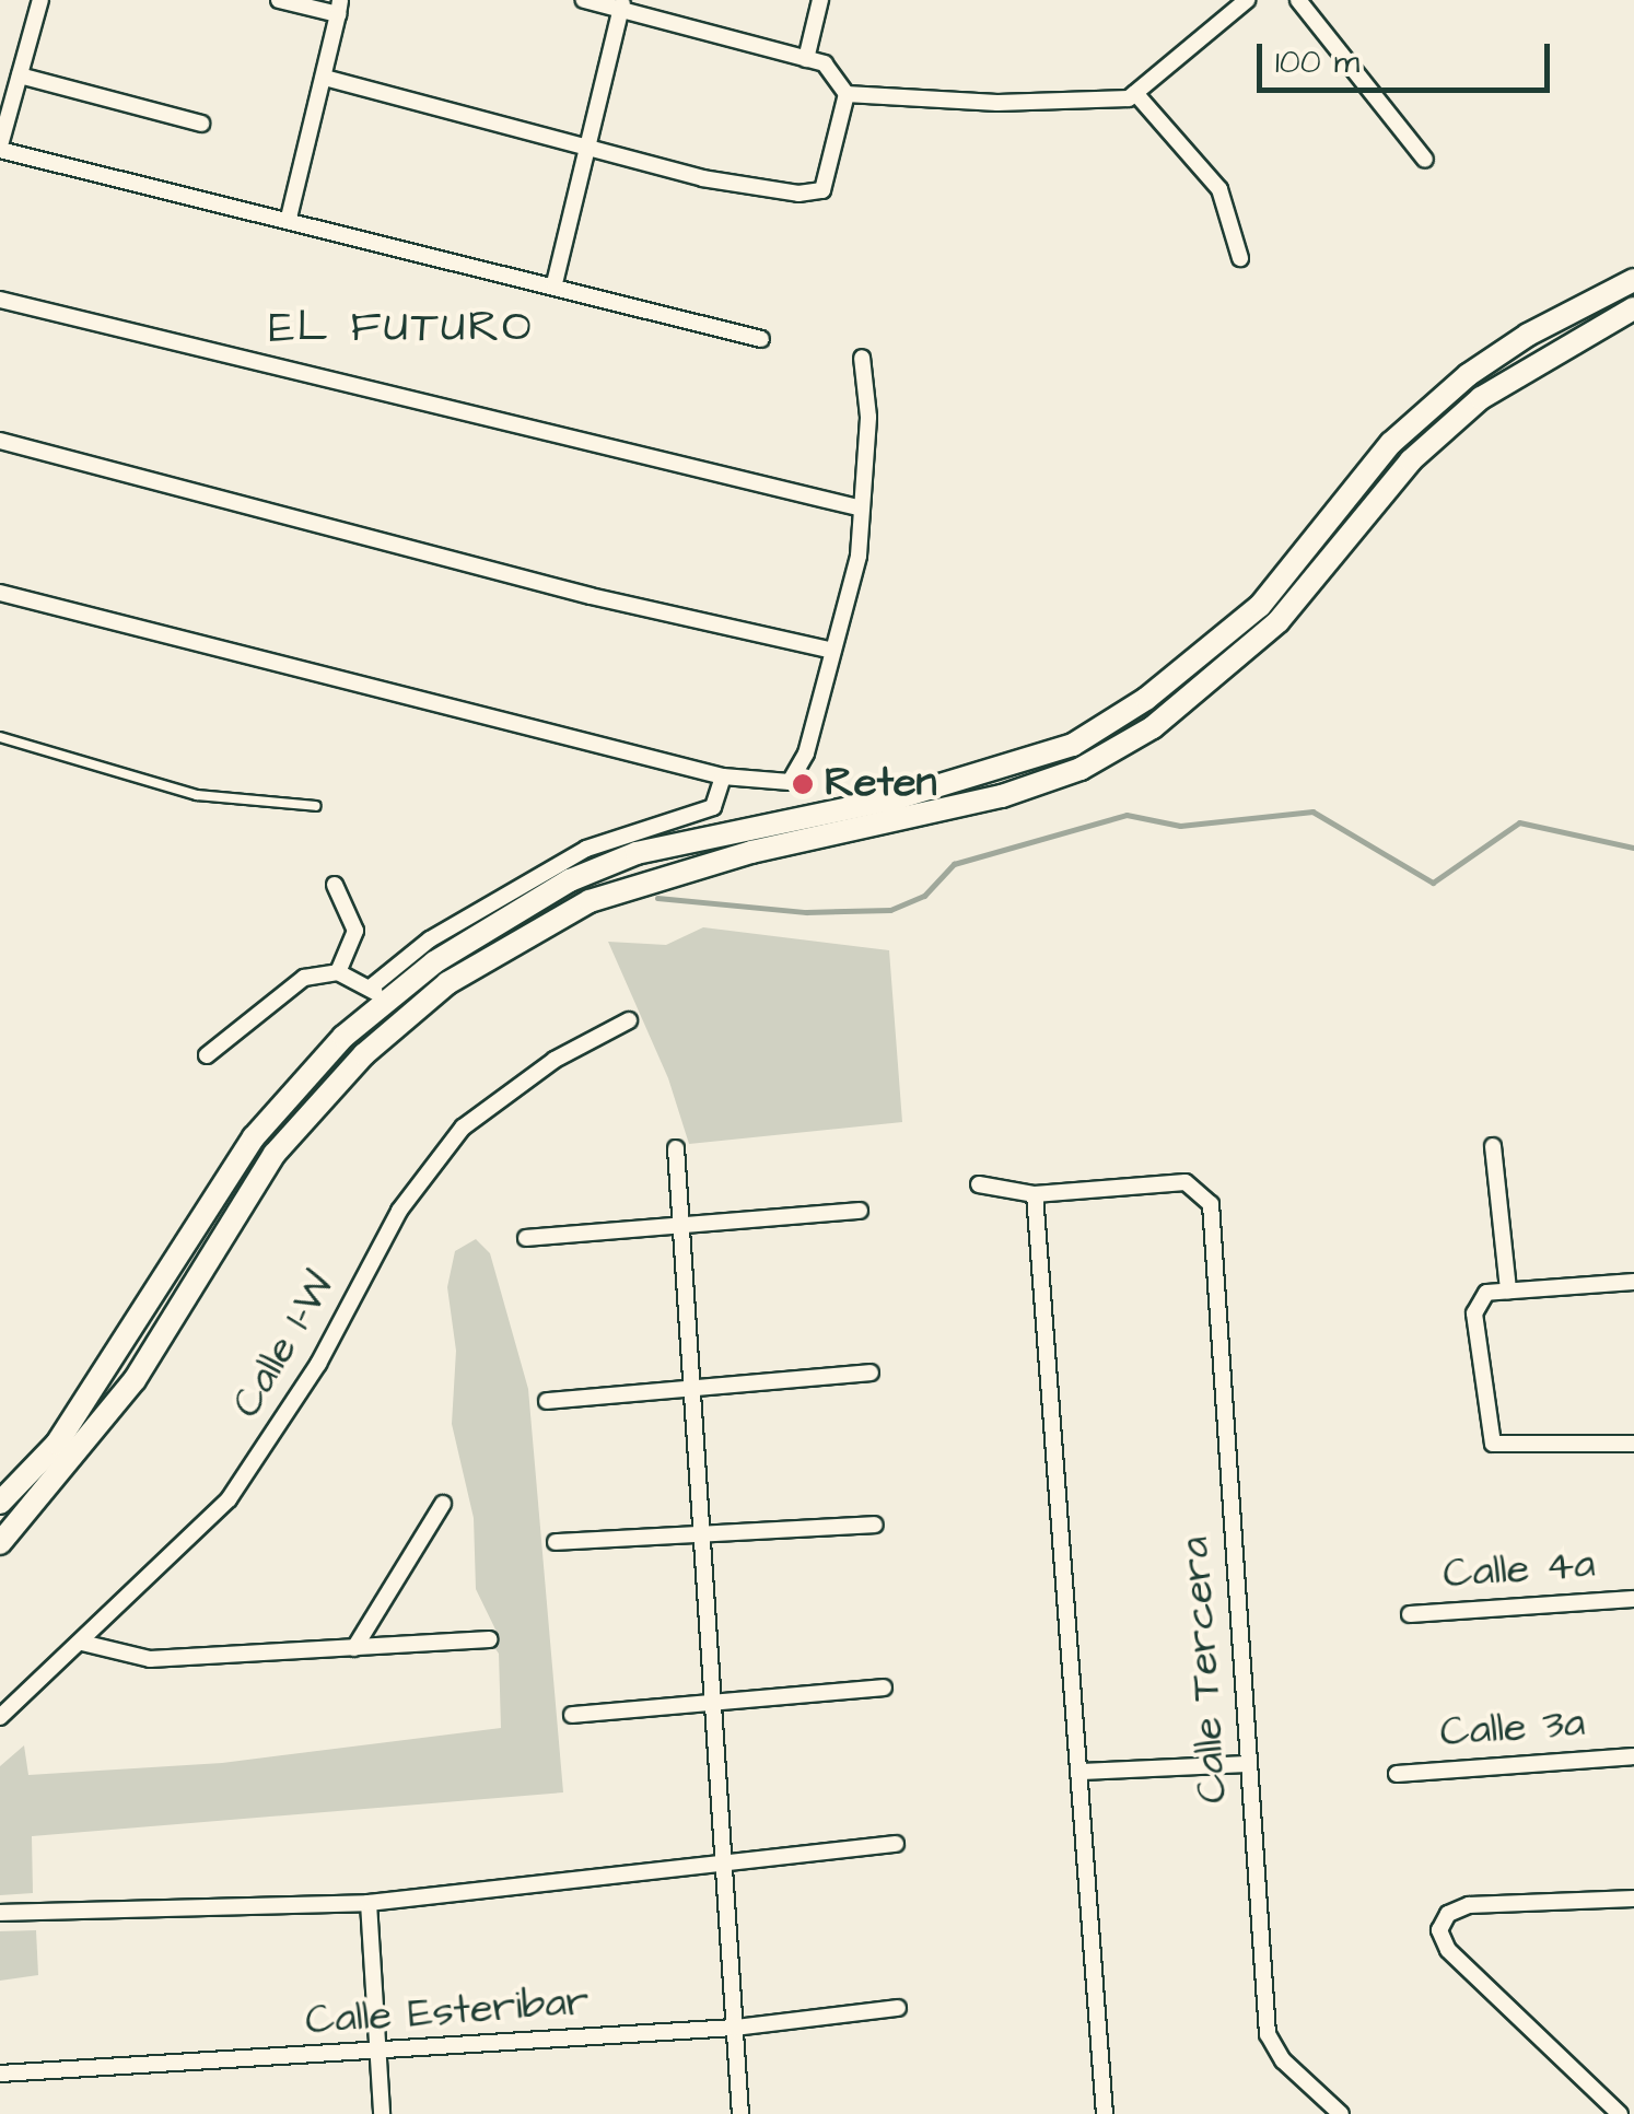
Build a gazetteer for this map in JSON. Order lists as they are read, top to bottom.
{
  "streets": {
    "street": [
      "Calle 1-W",
      "Calle 4a",
      "Calle Tercera",
      "Calle 3a",
      "Calle Esteribar"
    ]
  },
  "districts": ["EL FUTURO"],
  "places": ["Reten"],
  "scale_bar": "100 m"
}
